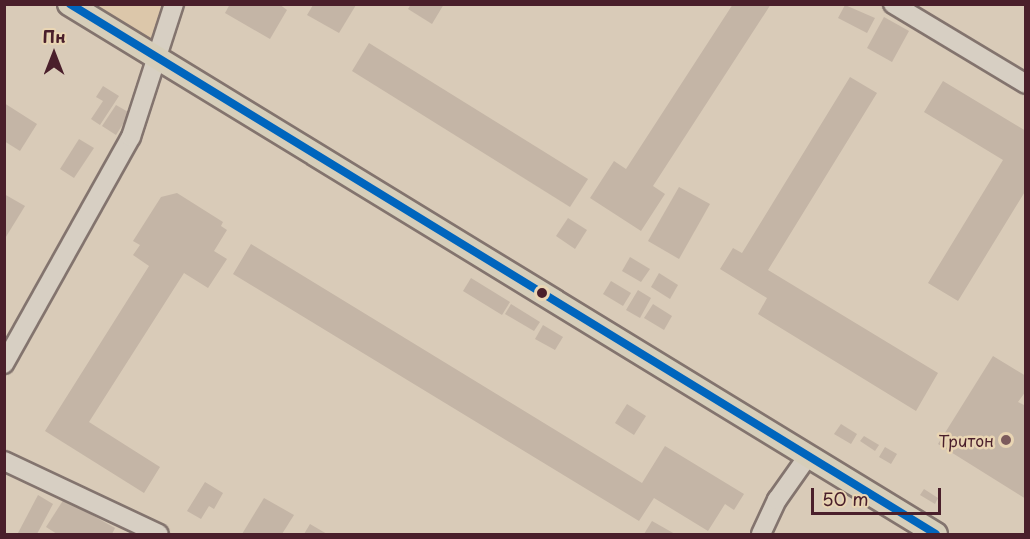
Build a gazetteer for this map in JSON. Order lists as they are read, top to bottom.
{
  "places": ["Тритон"],
  "scale_bar": "50 m",
  "north": "top"
}
